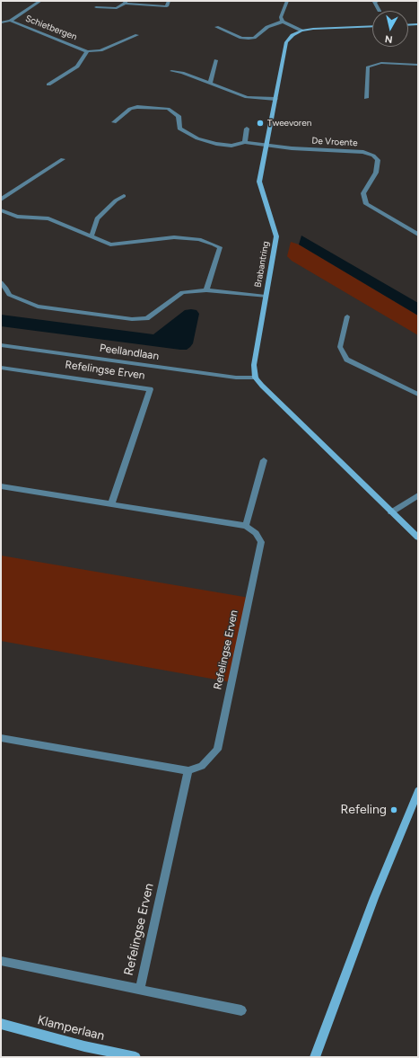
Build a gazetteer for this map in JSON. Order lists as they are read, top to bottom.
{
  "streets": {
    "street": [
      "Schietbergen",
      "De Vroente",
      "Brabantring",
      "Peellandlaan",
      "Refelingse Erven",
      "Klamperlaan"
    ]
  },
  "crossings": [
    ["De Vroente", "Brabantring"],
    ["Brabantring", "Peellandlaan"]
  ],
  "places": ["Tweevoren", "Refeling"],
  "north": "bottom"
}
